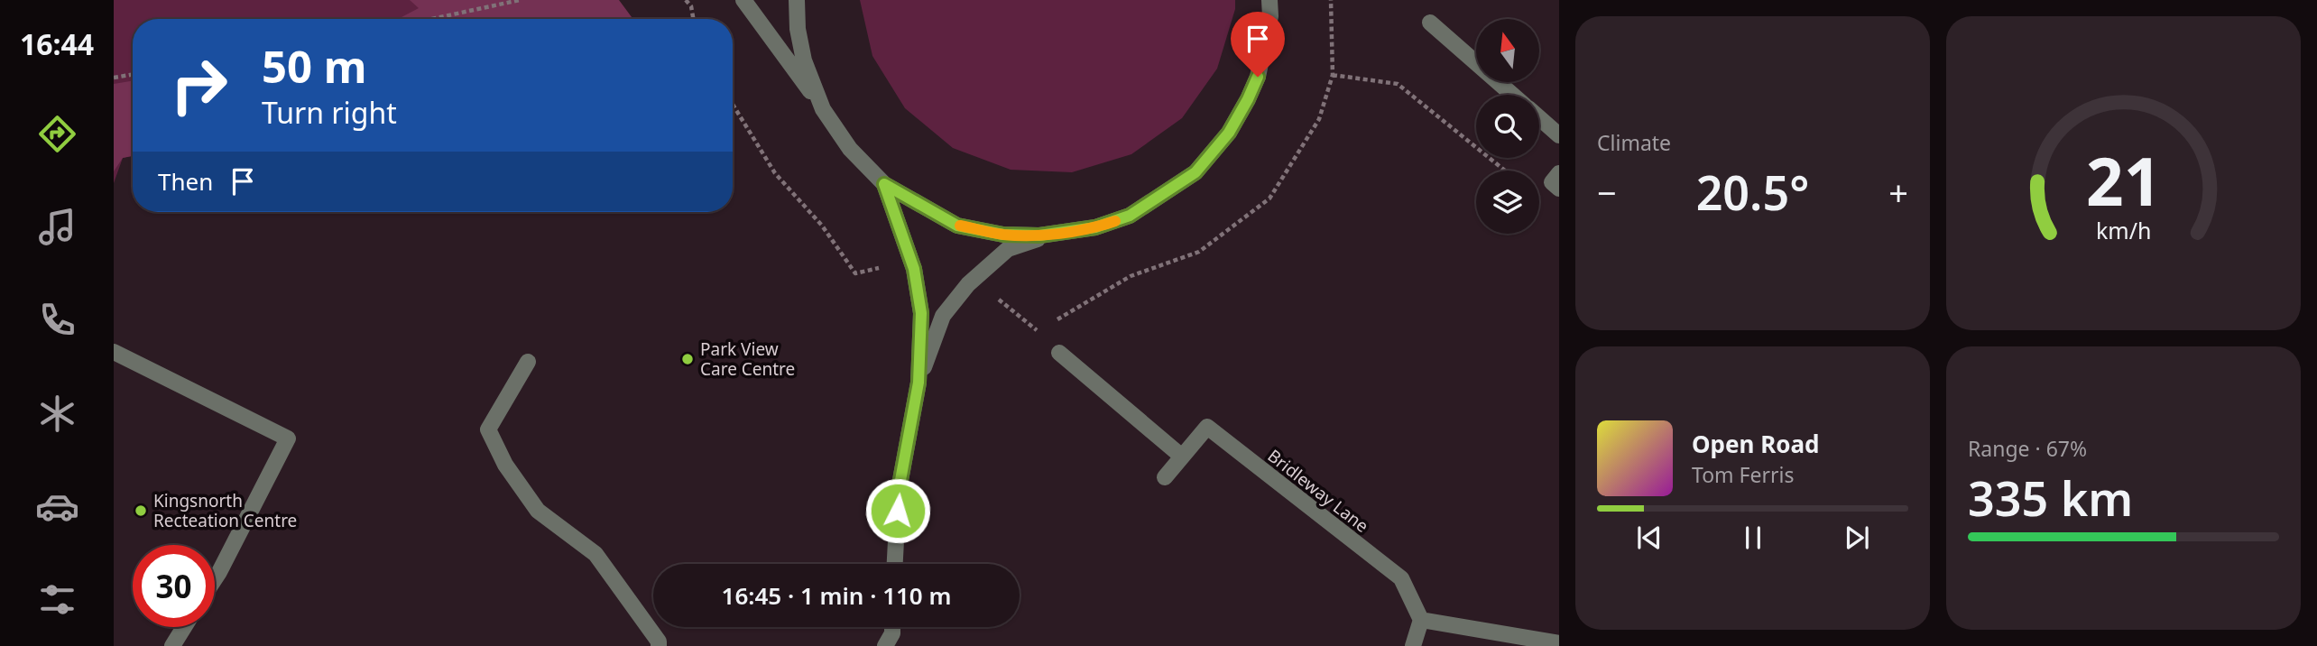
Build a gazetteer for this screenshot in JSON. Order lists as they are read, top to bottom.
{
  "streets": {
    "street": ["Bridleway Lane"]
  },
  "places": ["Park View Care Centre", "Kingsnorth Recteation Centre"],
  "north": "top",
  "page": {
    "tabs": "16:44",
    "tile": [
      "Climate",
      ["Range · 67%", "335 km"]
    ],
    "turn": ["50 m", "Turn right"],
    "then": "Then",
    "heat": ["−", "20.5°", "+"],
    "song": ["Open Road", "Tom Ferris"],
    "limit": "30",
    "trip": "16:45 · 1 min · 110 m",
    "gauge": ["21", "km/h"]
  }
}
